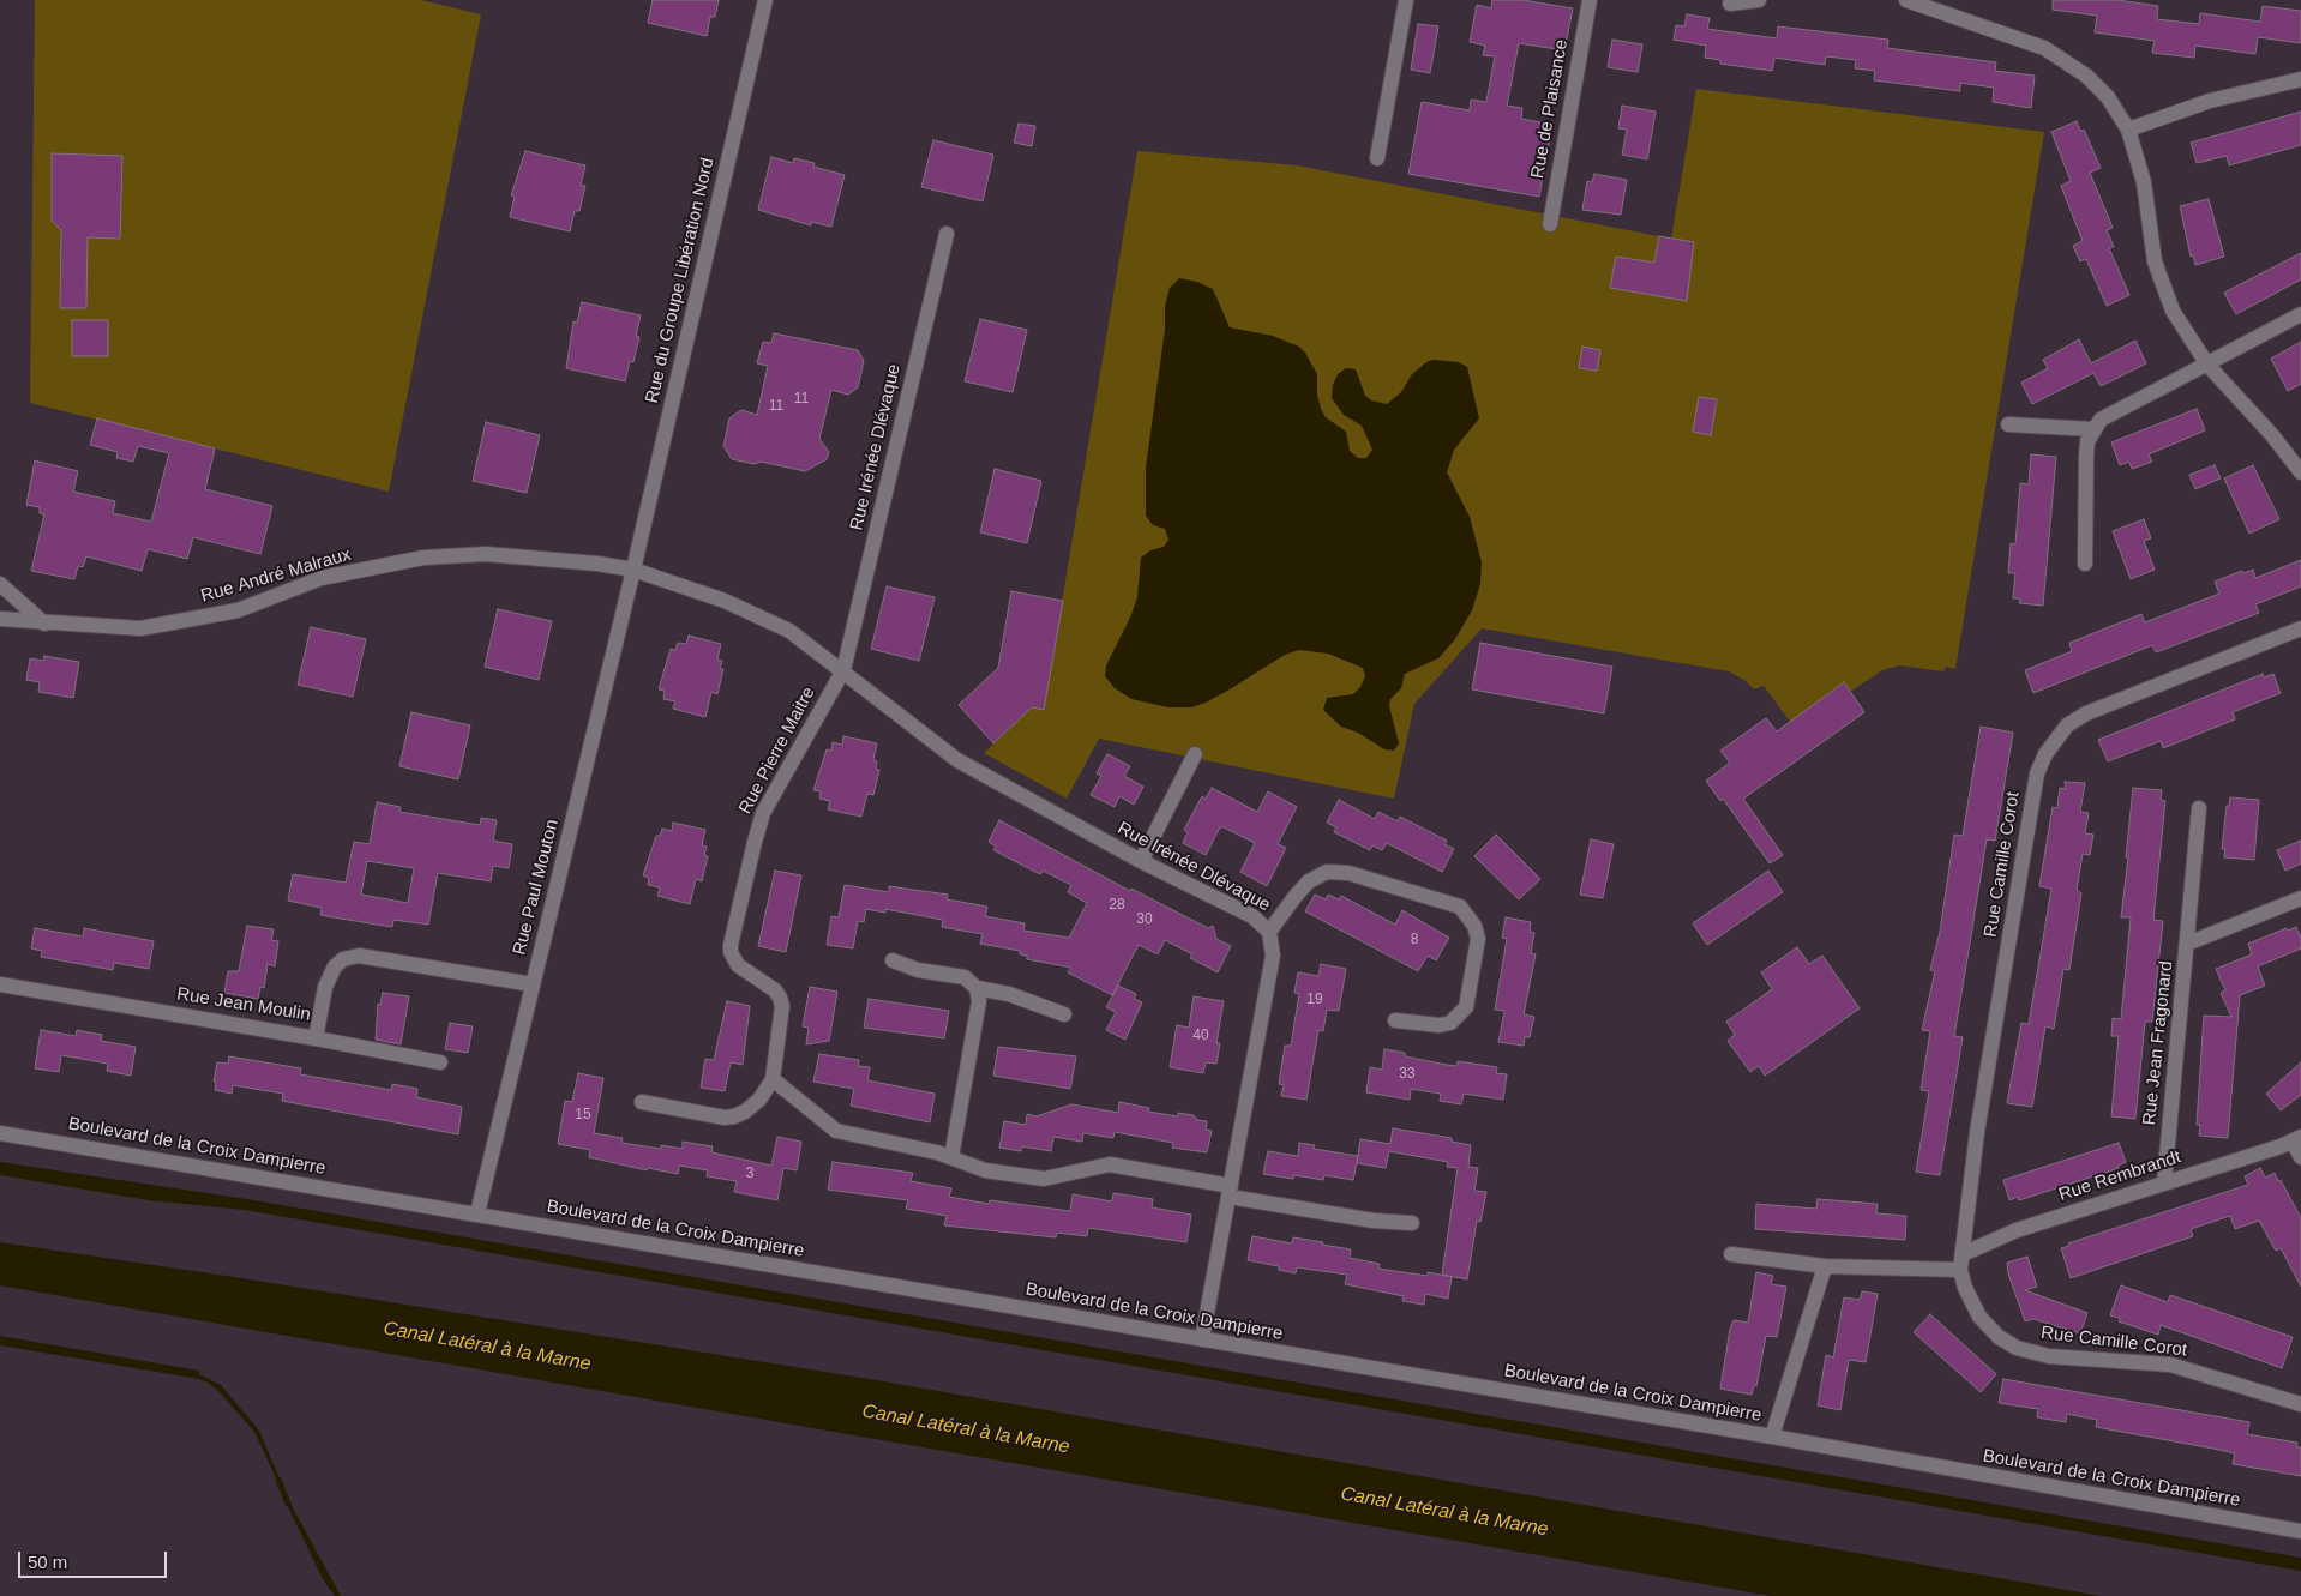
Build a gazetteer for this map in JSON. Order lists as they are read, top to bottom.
{
  "streets": {
    "street": [
      "Rue de Plaisance",
      "Rue du Groupe Libération Nord",
      "Rue Irénée Dlévaque",
      "Rue André Malraux",
      "Rue Pierre Maitre",
      "Rue Camille Corot",
      "Rue Paul Mouton",
      "Rue Jean Moulin",
      "Rue Jean Fragonard",
      "Boulevard de la Croix Dampierre",
      "Rue Rembrandt"
    ]
  },
  "crossings": [
    ["Rue du Groupe Libération Nord", "Rue Irénée Dlévaque"],
    ["Rue du Groupe Libération Nord", "Rue André Malraux"],
    ["Rue du Groupe Libération Nord", "Rue Paul Mouton"],
    ["Rue Irénée Dlévaque", "Rue André Malraux"],
    ["Rue Irénée Dlévaque", "Rue Pierre Maitre"],
    ["Rue Irénée Dlévaque", "Rue Paul Mouton"],
    ["Rue Irénée Dlévaque", "Boulevard de la Croix Dampierre"],
    ["Rue André Malraux", "Rue Paul Mouton"],
    ["Rue Camille Corot", "Rue Rembrandt"],
    ["Rue Paul Mouton", "Rue Jean Moulin"],
    ["Rue Paul Mouton", "Boulevard de la Croix Dampierre"],
    ["Rue Jean Fragonard", "Rue Rembrandt"]
  ],
  "water": ["Canal Latéral à la Marne"],
  "house_numbers": [
    "11",
    "11",
    "28",
    "30",
    "8",
    "19",
    "40",
    "33",
    "15",
    "3"
  ],
  "scale_bar": "50 m"
}
